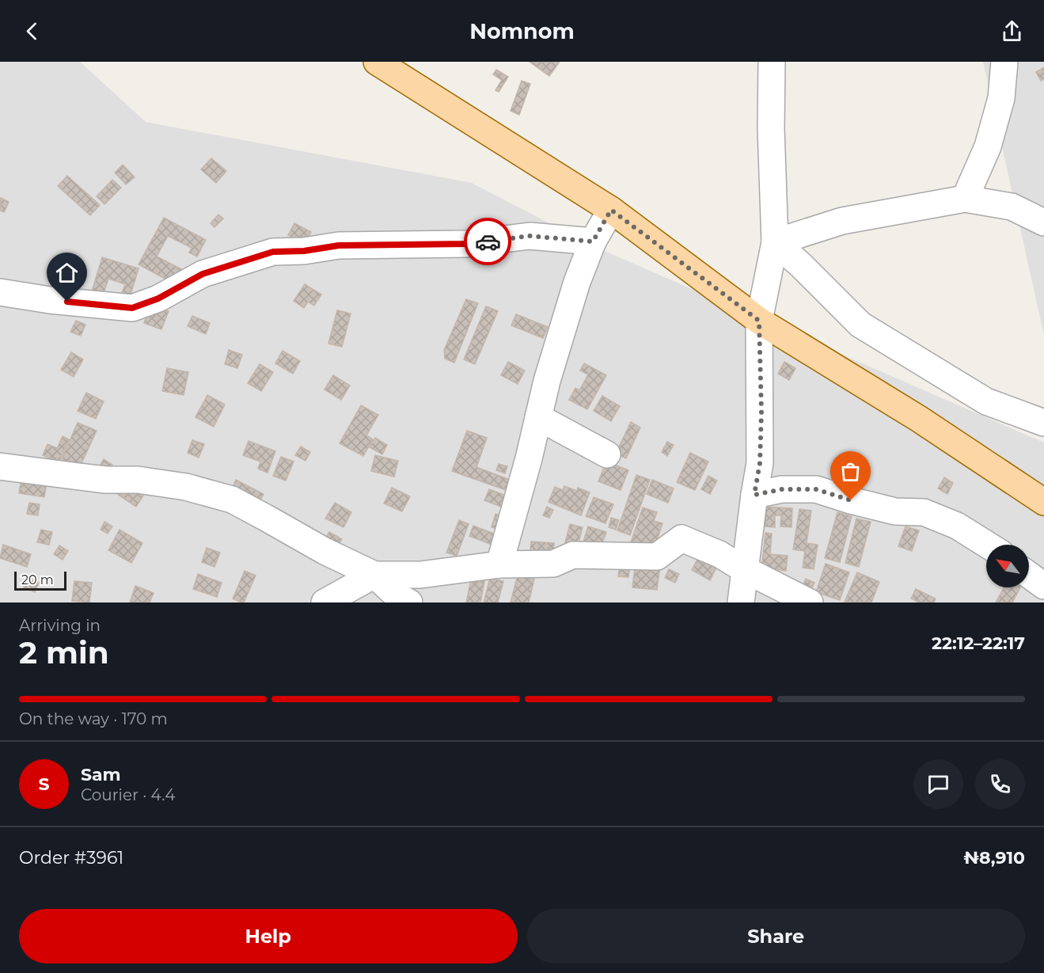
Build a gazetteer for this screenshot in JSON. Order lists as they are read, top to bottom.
{
  "scale_bar": "20 m",
  "north": "top left",
  "page": {
    "header": "Nomnom",
    "scale": "20 m",
    "heading": ["2 min", "Arriving in", "22:12–22:17"],
    "panel": [
      "Sam",
      "Courier · 4.4",
      "Order #3961",
      "₦8,910"
    ],
    "bar": "On the way · 170 m",
    "round": "S",
    "buttons": ["Help", "Share"]
  }
}
